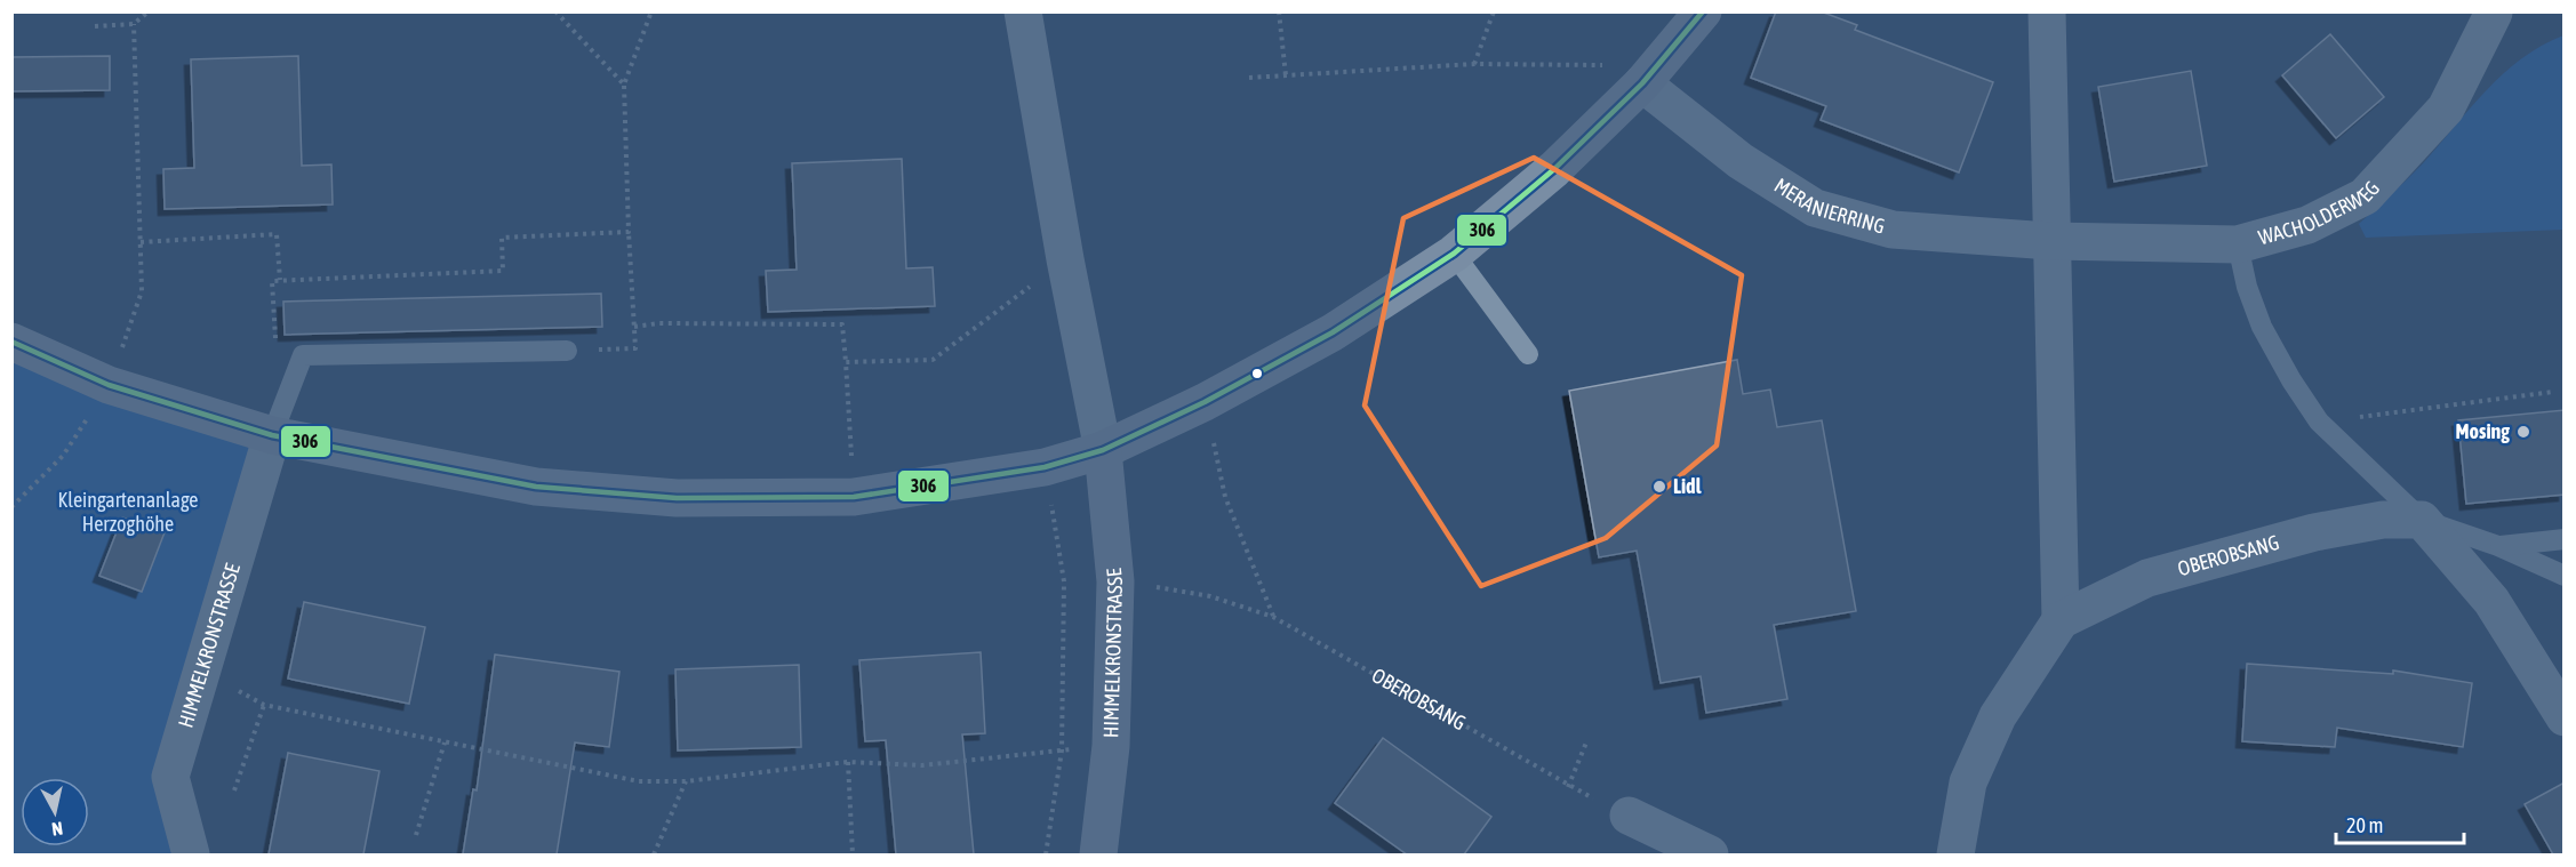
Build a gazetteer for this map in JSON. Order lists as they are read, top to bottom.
{
  "streets": {
    "street": [
      "MERANIERRING",
      "WACHOLDERWEG",
      "OBEROBSANG",
      "HIMMELKRONSTRASSE"
    ]
  },
  "crossings": [
    ["MERANIERRING", "WACHOLDERWEG"],
    ["OBEROBSANG", "HIMMELKRONSTRASSE"]
  ],
  "parks": ["Kleingartenanlage Herzoghöhe"],
  "places": ["Mosing", "Lidl"],
  "lines": ["transit line 306"],
  "scale_bar": "20 m",
  "north": "bottom"
}
